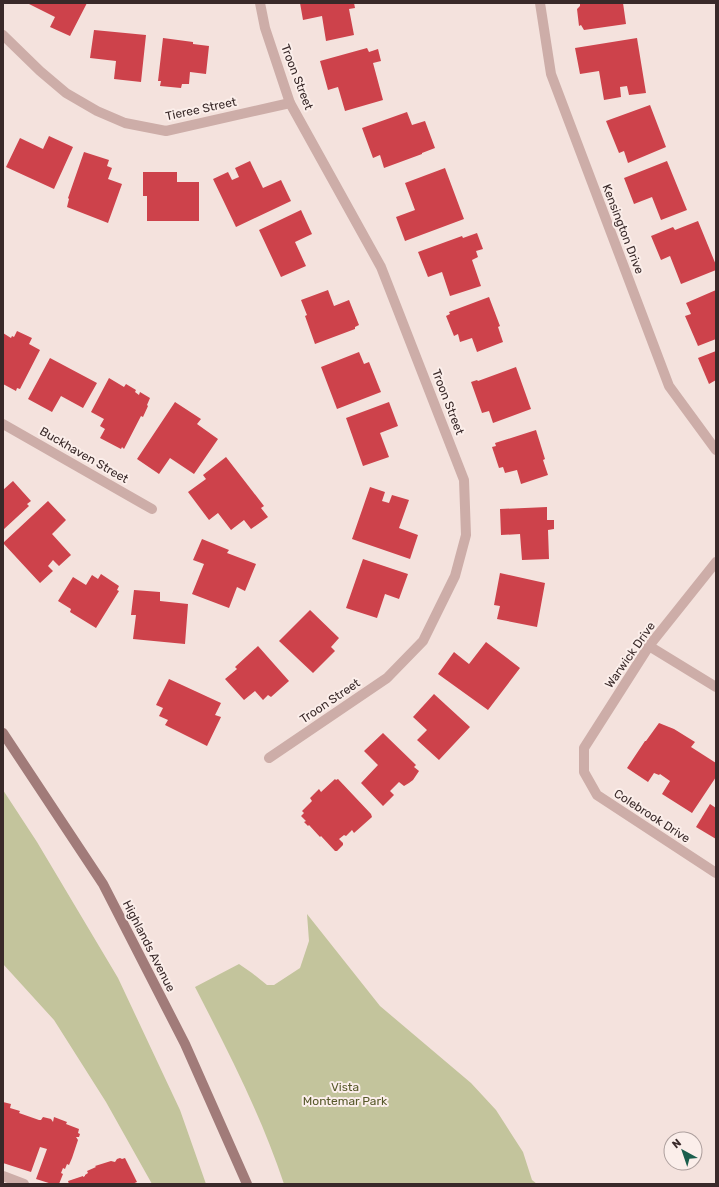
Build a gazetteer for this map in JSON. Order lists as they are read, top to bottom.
{
  "streets": {
    "main road": ["Highlands Avenue"],
    "street": [
      "Troon Street",
      "Tieree Street",
      "Kensington Drive",
      "Buckhaven Street",
      "Warwick Drive",
      "Colebrook Drive"
    ]
  },
  "crossings": [
    ["Troon Street", "Tieree Street"],
    ["Warwick Drive", "Colebrook Drive"]
  ],
  "parks": ["Vista Montemar Park"],
  "north": "top left"
}
